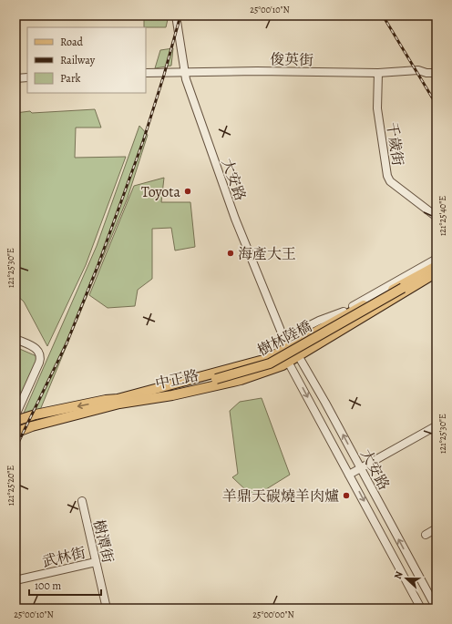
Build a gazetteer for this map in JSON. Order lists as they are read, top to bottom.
{
  "streets": {
    "main road": ["樹林陸橋", "中正路"],
    "street": [
      "俊英街",
      "千歲街",
      "大安路",
      "樹潭街",
      "武林街"
    ]
  },
  "crossings": [
    ["俊英街", "千歲街"],
    ["俊英街", "大安路"],
    ["大安路", "中正路"],
    ["樹林陸橋", "中正路"],
    ["樹潭街", "武林街"]
  ],
  "places": ["Toyota", "海產大王", "羊鼎天碳燒羊肉爐"],
  "legend": ["Road", "Railway", "Park"],
  "scale_bar": "100 m",
  "north": "left",
  "coordinates": [
    "25°00'10\"N",
    "121°25'40\"E",
    "121°25'30\"E",
    "121°25'20\"E",
    "25°00'00\"N"
  ]
}
